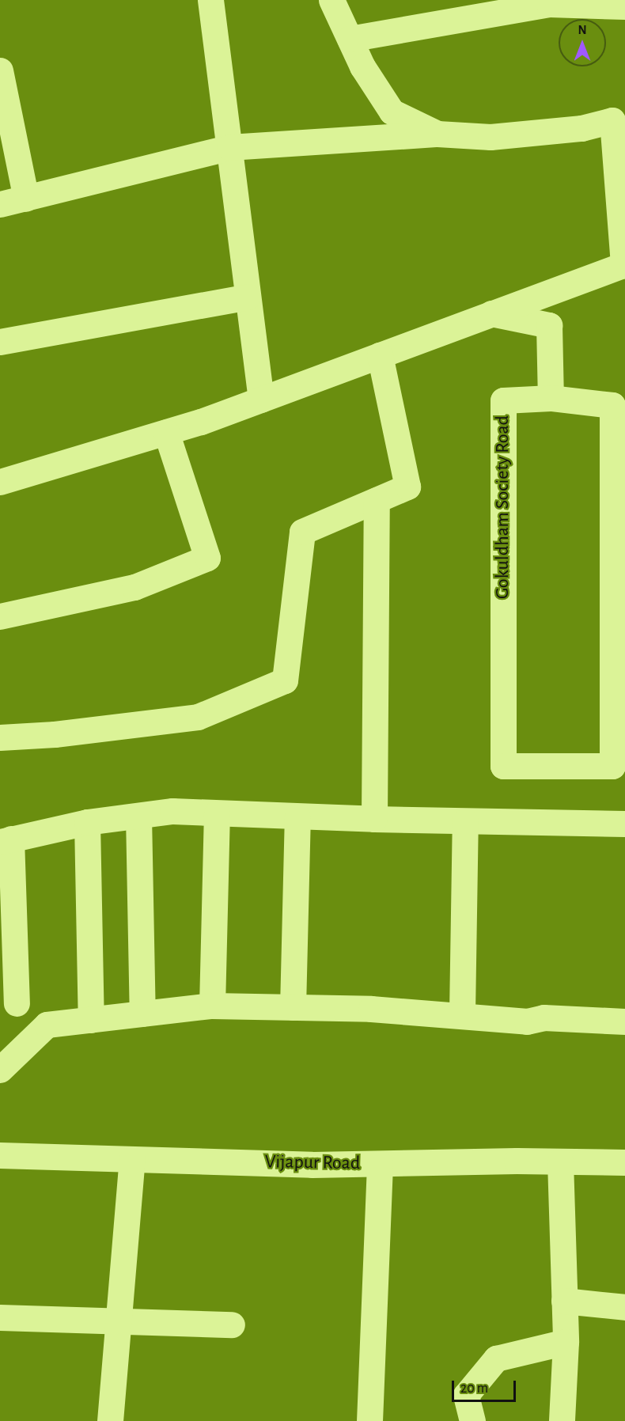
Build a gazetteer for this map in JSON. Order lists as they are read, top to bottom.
{
  "streets": {
    "street": ["Gokuldham Society Road", "Vijapur Road"]
  },
  "scale_bar": "20 m",
  "north": "top"
}
